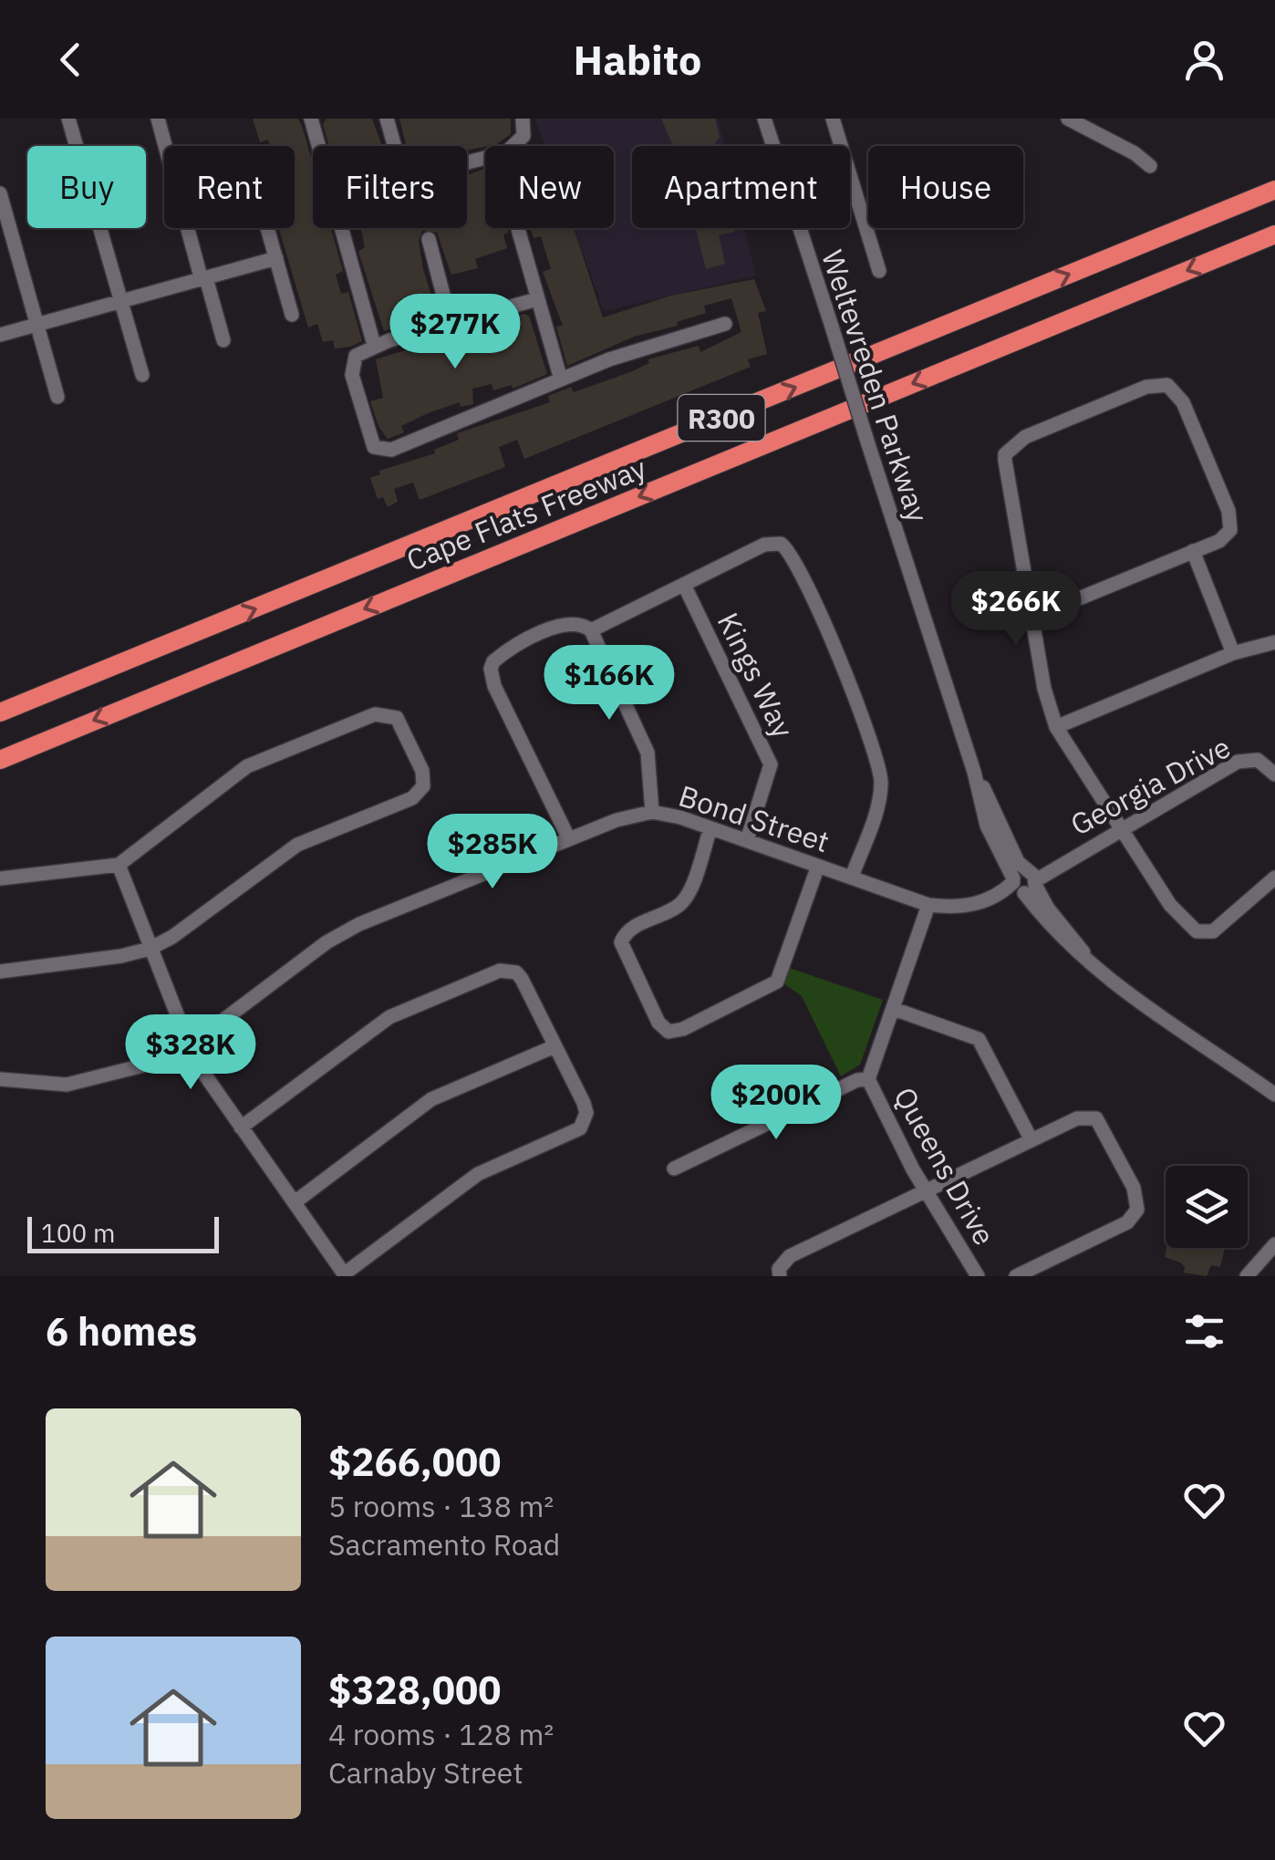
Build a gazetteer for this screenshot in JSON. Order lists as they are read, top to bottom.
{
  "streets": {
    "highway": ["R300", "Cape Flats Freeway"],
    "street": [
      "Weltevreden Parkway",
      "Kings Way",
      "Georgia Drive",
      "Bond Street",
      "Queens Drive"
    ]
  },
  "crossings": [
    ["Weltevreden Parkway", "Georgia Drive"],
    ["Weltevreden Parkway", "Bond Street"],
    ["Kings Way", "Bond Street"],
    ["Georgia Drive", "Bond Street"]
  ],
  "scale_bar": "100 m",
  "page": {
    "header": "Habito",
    "chip": [
      "Buy",
      "Rent",
      "Filters",
      "New",
      "Apartment",
      "House"
    ],
    "price": [
      "$277K",
      "$266K",
      "$166K",
      "$285K",
      "$328K",
      "$200K"
    ],
    "scale": "100 m",
    "heading": "6 homes",
    "list": [
      {
        "name": "$266,000",
        "note": "5 rooms · 138 m² · Sacramento Road"
      },
      {
        "name": "$328,000",
        "note": "4 rooms · 128 m² · Carnaby Street"
      }
    ]
  }
}
